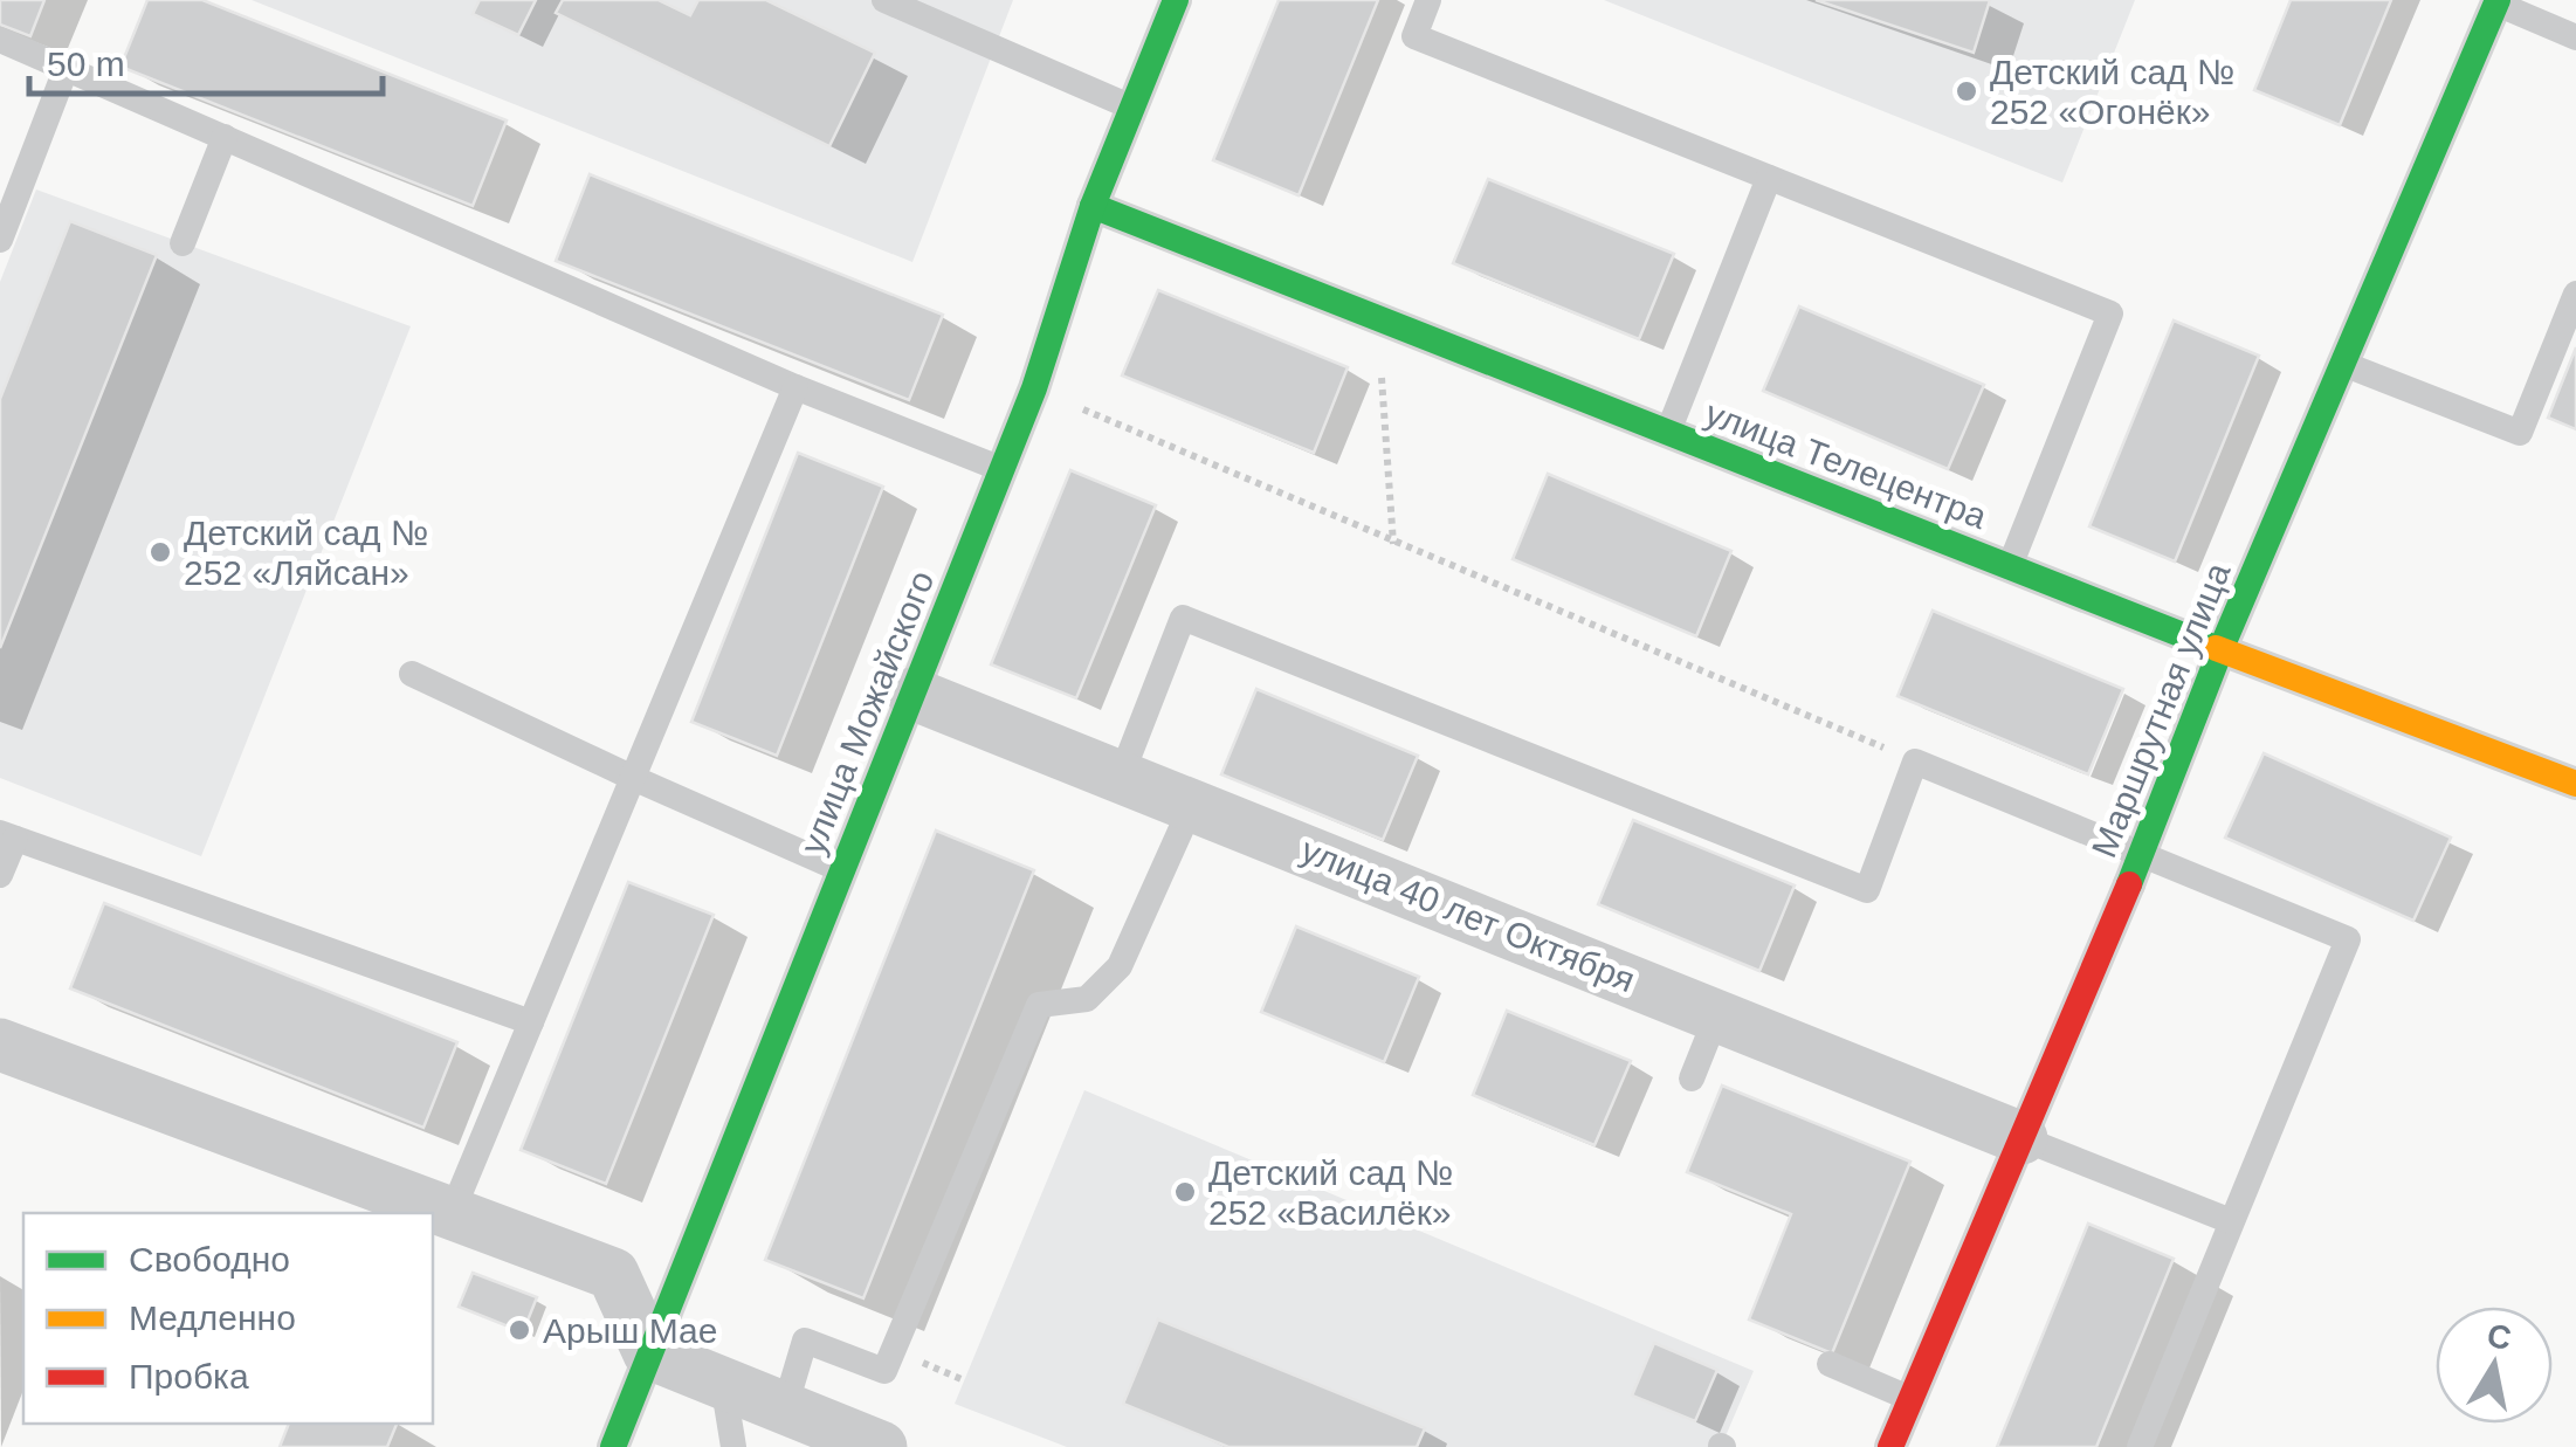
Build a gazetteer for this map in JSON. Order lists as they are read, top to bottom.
{
  "streets": {
    "street": [
      "улица Телецентра",
      "Маршрутная улица",
      "улица Можайского",
      "улица 40 лет Октября"
    ]
  },
  "crossings": [
    ["улица Телецентра", "Маршрутная улица"],
    ["улица Телецентра", "улица Можайского"],
    ["Маршрутная улица", "улица 40 лет Октября"],
    ["улица Можайского", "улица 40 лет Октября"]
  ],
  "places": [
    "Детский сад № 252 «Огонёк»",
    "Детский сад № 252 «Ляйсан»",
    "Детский сад № 252 «Василёк»",
    "Арыш Мае"
  ],
  "legend": ["Свободно", "Медленно", "Пробка"],
  "scale_bar": "50 m",
  "north": "top"
}
